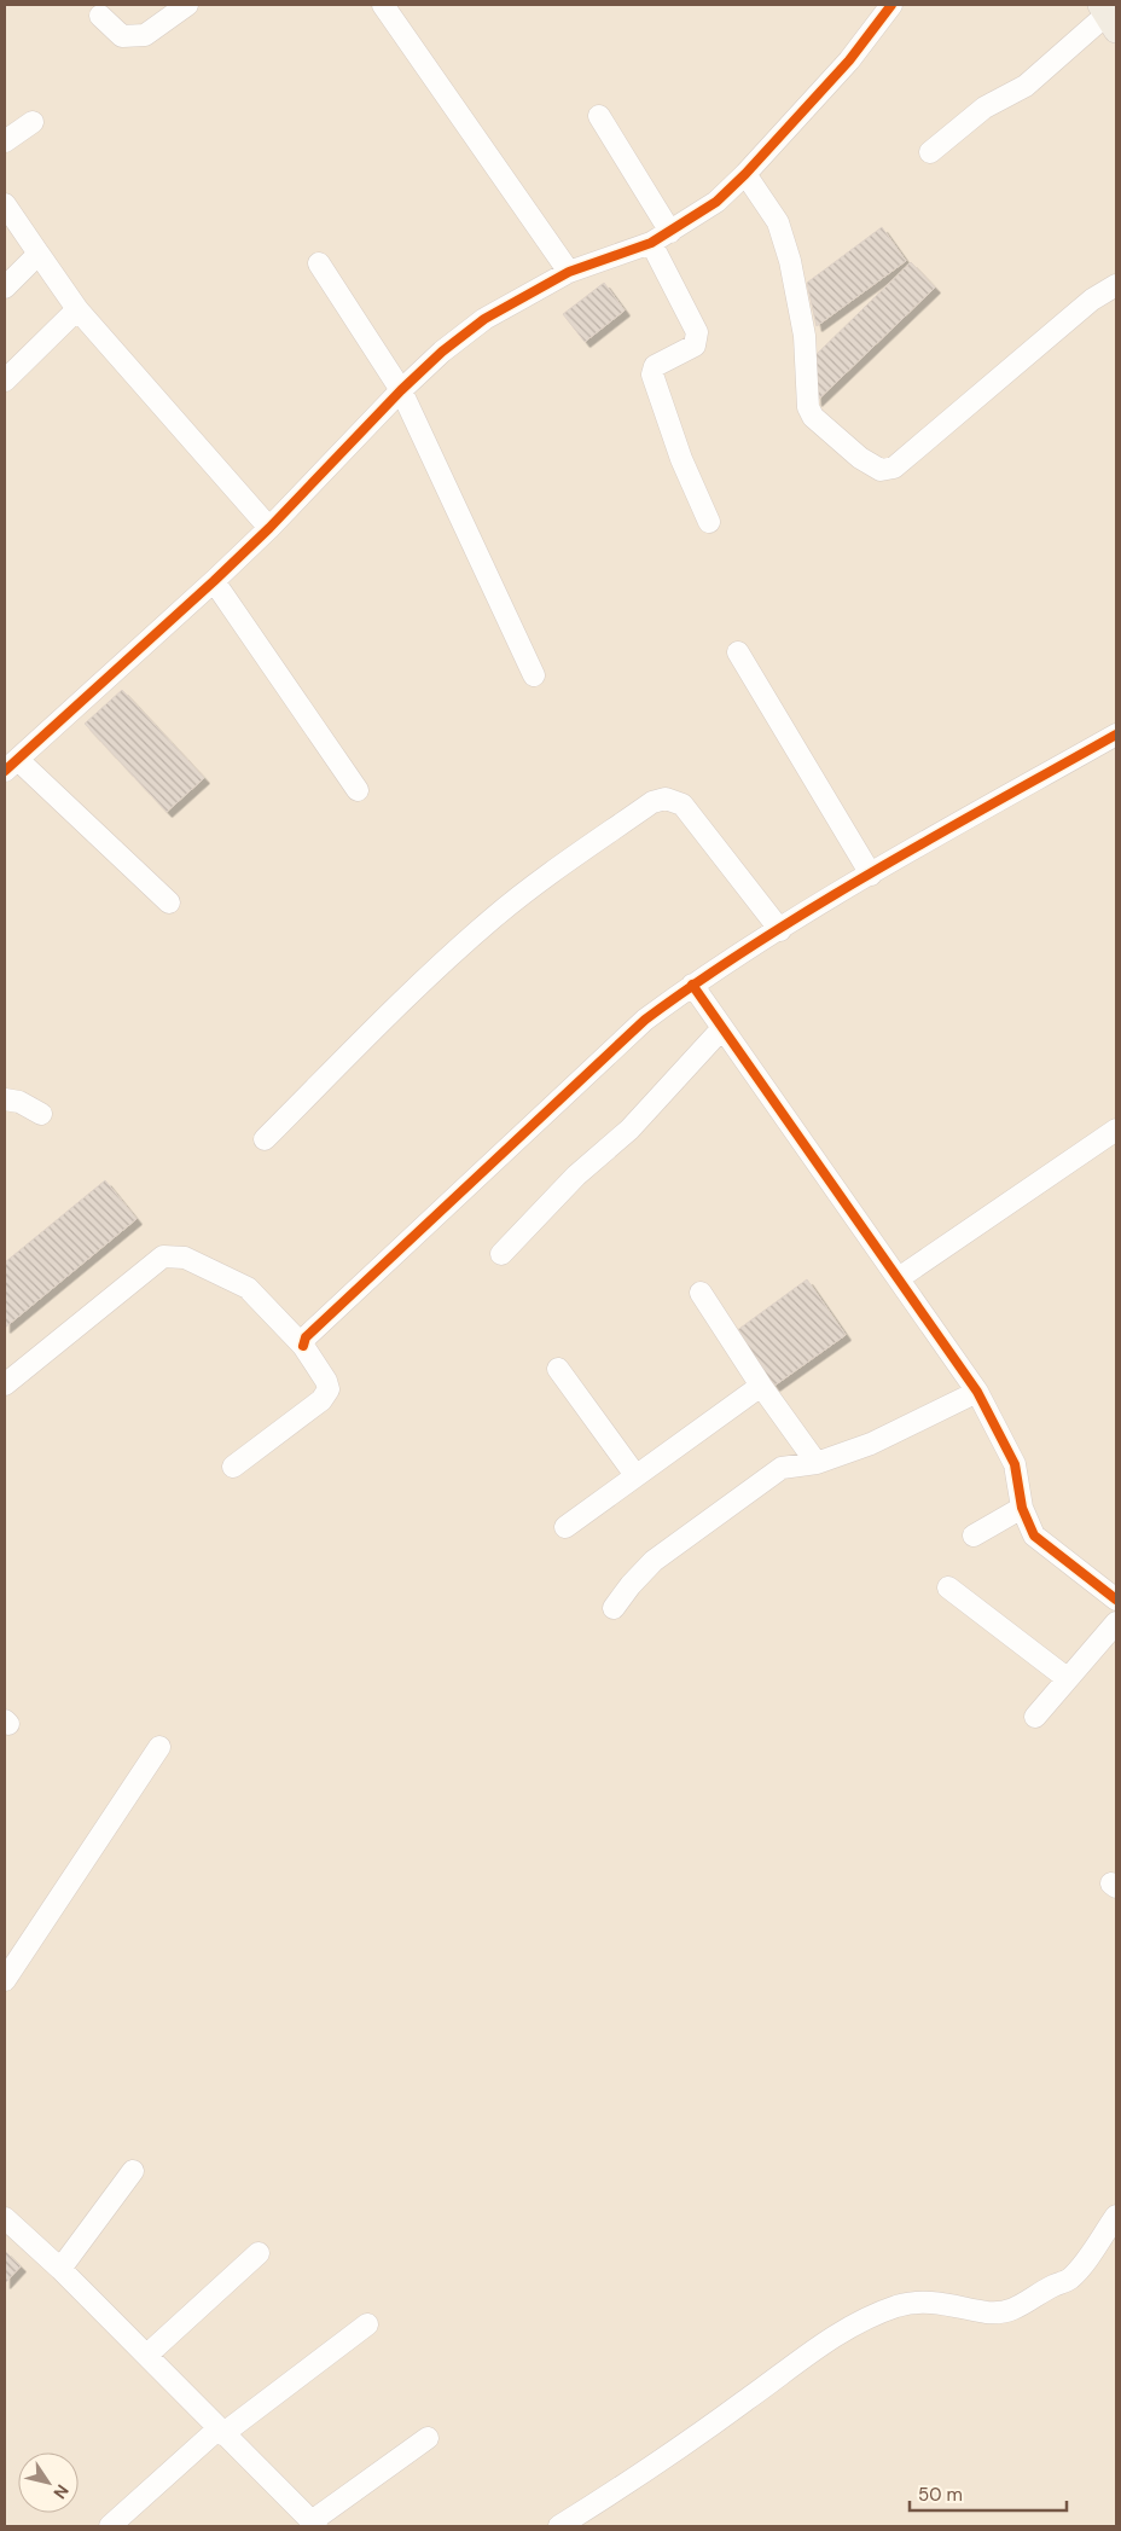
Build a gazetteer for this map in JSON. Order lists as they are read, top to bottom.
{
  "scale_bar": "50 m",
  "north": "bottom right"
}
